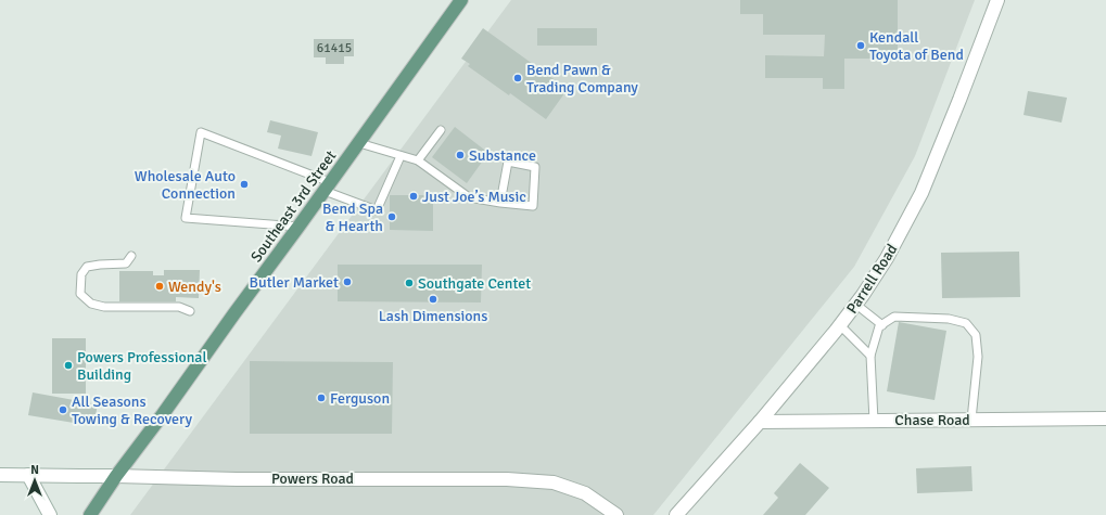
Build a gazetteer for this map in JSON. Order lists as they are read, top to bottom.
{
  "streets": {
    "main road": ["Southeast 3rd Street"],
    "street": ["Parrell Road", "Chase Road", "Powers Road"]
  },
  "crossings": [
    ["Southeast 3rd Street", "Powers Road"],
    ["Parrell Road", "Chase Road"]
  ],
  "places": [
    "Kendall Toyota of Bend",
    "Bend Pawn & Trading Company",
    "Substance",
    "Wholesale Auto Connection",
    "Just Joe’s Music",
    "Bend Spa & Hearth",
    "Butler Market",
    "Southgate Centet",
    "Wendy's",
    "Lash Dimensions",
    "Powers Professional Building",
    "Ferguson",
    "All Seasons Towing & Recovery"
  ],
  "house_numbers": ["61415"],
  "north": "top"
}
